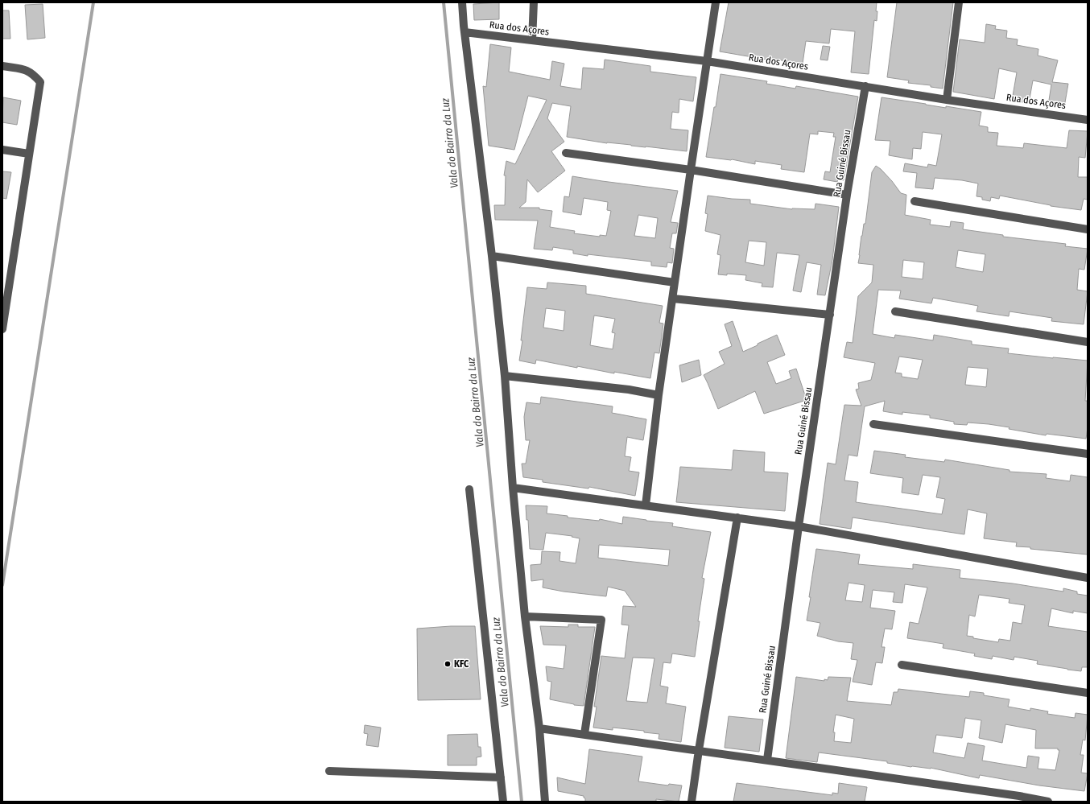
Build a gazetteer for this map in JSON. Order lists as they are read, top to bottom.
{
  "streets": {
    "street": ["Rua dos Açores", "Rua Guiné Bissau"]
  },
  "crossings": [
    ["Rua dos Açores", "Rua Guiné Bissau"]
  ],
  "water": ["Vala do Bairro da Luz"],
  "places": ["KFC"]
}
